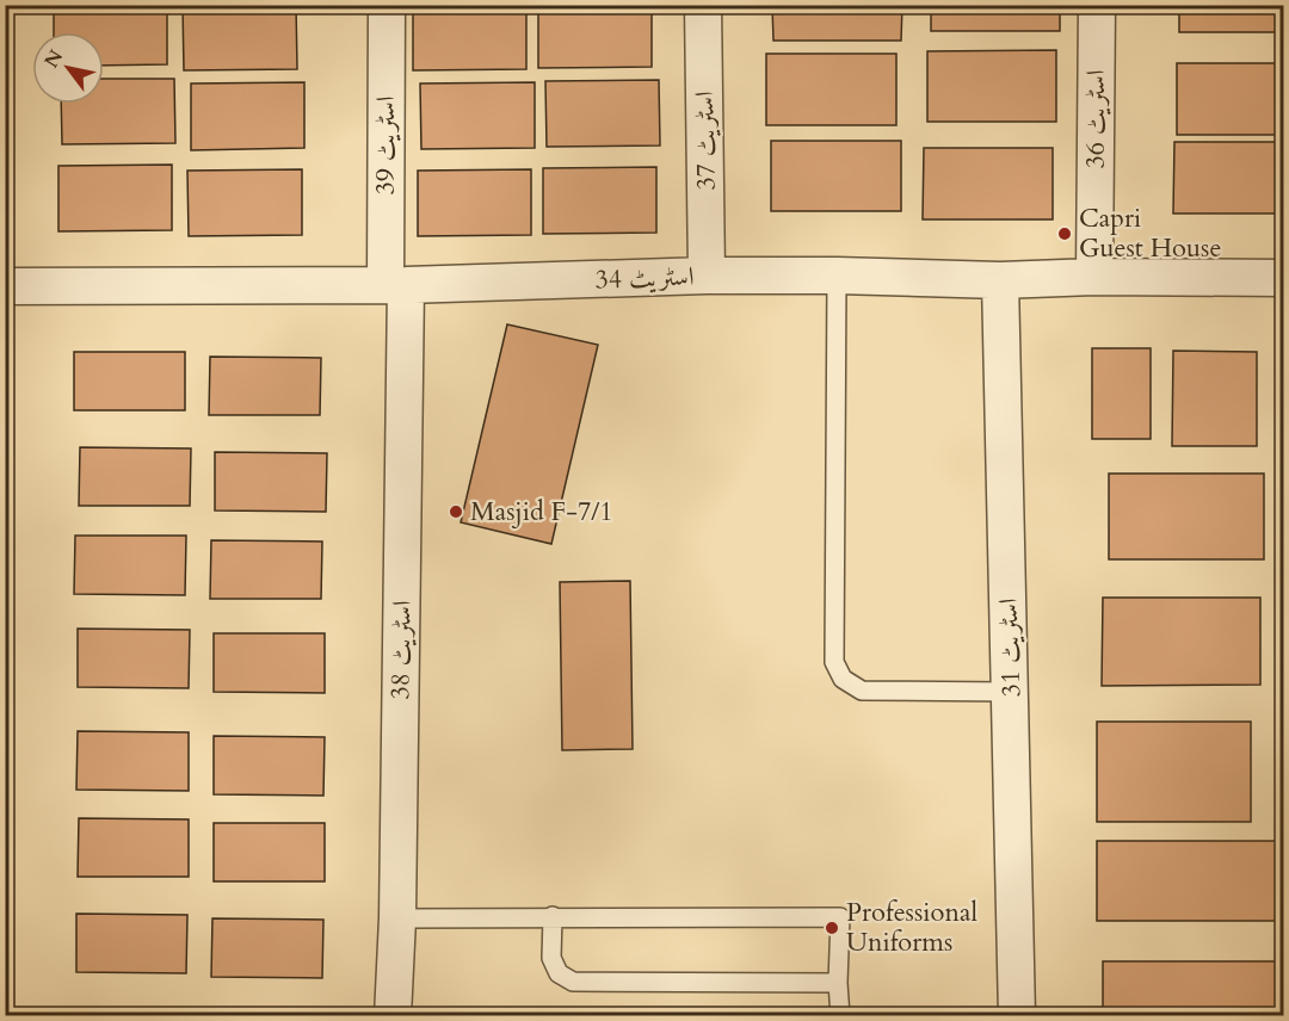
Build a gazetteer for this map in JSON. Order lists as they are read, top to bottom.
{
  "streets": {
    "street": [
      "اسٹریٹ 36",
      "اسٹریٹ 37",
      "اسٹریٹ 39",
      "اسٹریٹ 34",
      "اسٹریٹ 31",
      "اسٹریٹ 38"
    ]
  },
  "crossings": [
    ["اسٹریٹ 36", "اسٹریٹ 34"],
    ["اسٹریٹ 37", "اسٹریٹ 34"],
    ["اسٹریٹ 39", "اسٹریٹ 34"],
    ["اسٹریٹ 39", "اسٹریٹ 38"],
    ["اسٹریٹ 34", "اسٹریٹ 31"],
    ["اسٹریٹ 34", "اسٹریٹ 38"]
  ],
  "places": ["Capri Guest House", "Masjid F-7/1", "Professional Uniforms"],
  "north": "top left"
}
